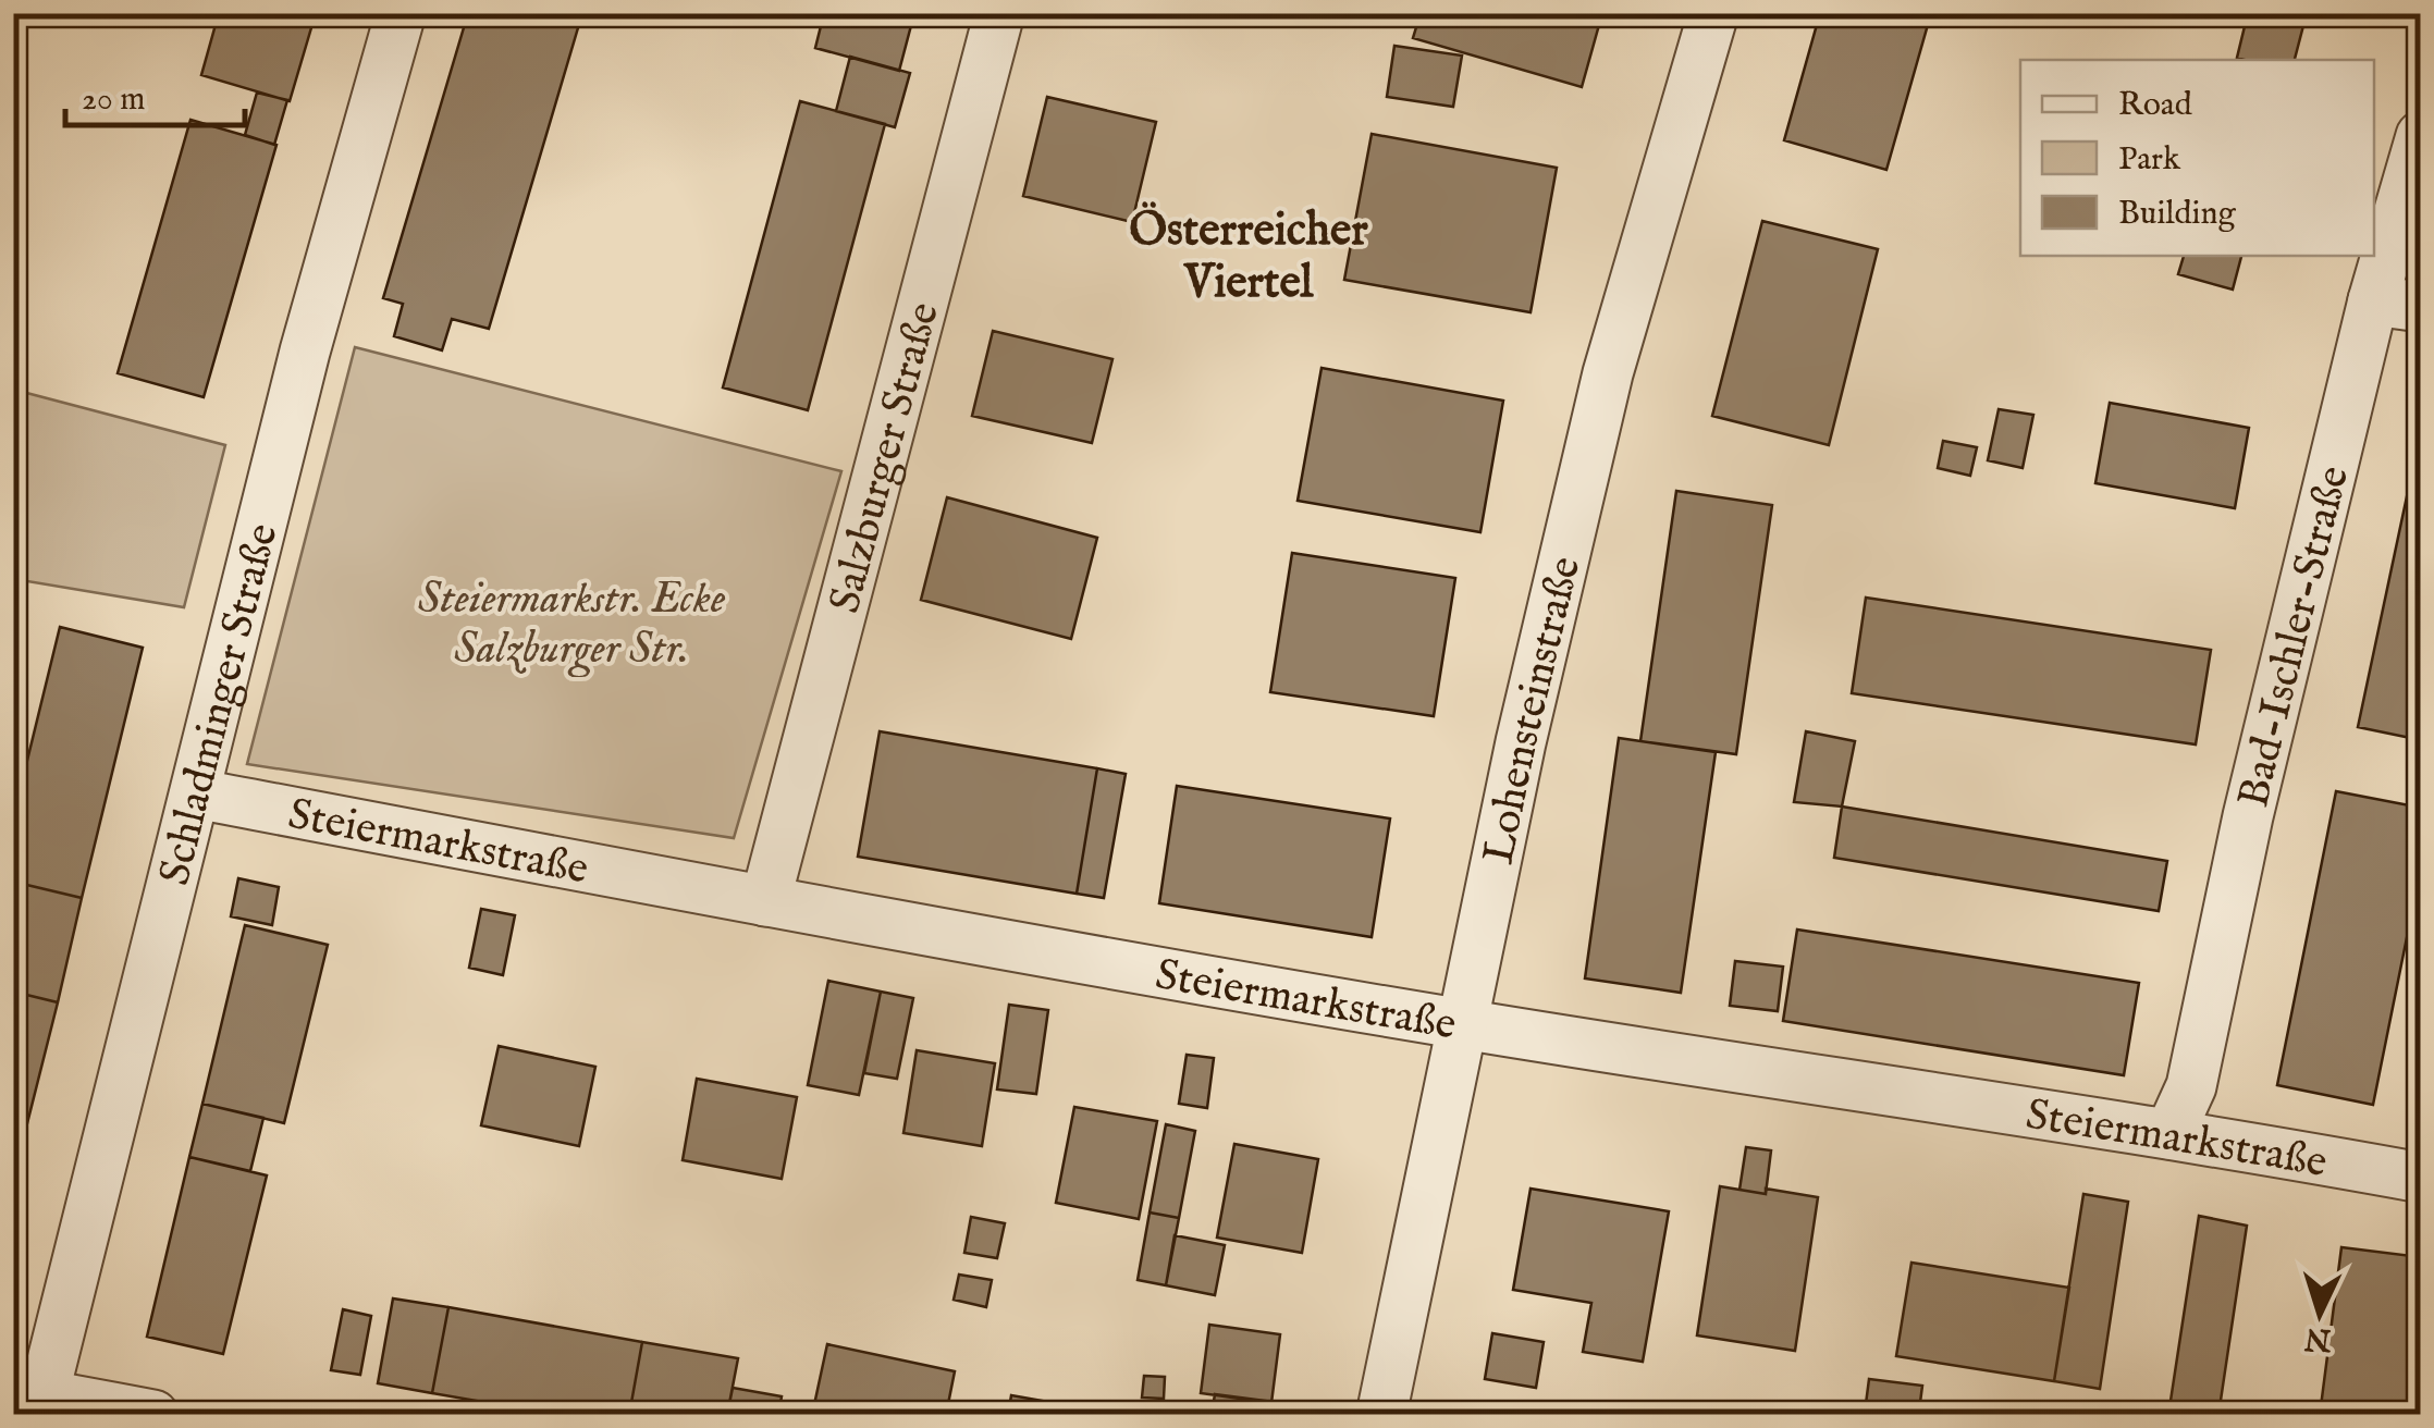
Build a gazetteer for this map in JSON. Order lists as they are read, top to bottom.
{
  "streets": {
    "street": [
      "Salzburger Straße",
      "Bad-Ischler-Straße",
      "Schladminger Straße",
      "Lohensteinstraße",
      "Steiermarkstraße"
    ]
  },
  "crossings": [
    ["Salzburger Straße", "Steiermarkstraße"],
    ["Bad-Ischler-Straße", "Steiermarkstraße"],
    ["Schladminger Straße", "Steiermarkstraße"],
    ["Lohensteinstraße", "Steiermarkstraße"]
  ],
  "districts": ["Österreicher Viertel"],
  "parks": ["Steiermarkstr. Ecke Salzburger Str."],
  "legend": ["Road", "Park", "Building"],
  "scale_bar": "20 m",
  "north": "bottom"
}
